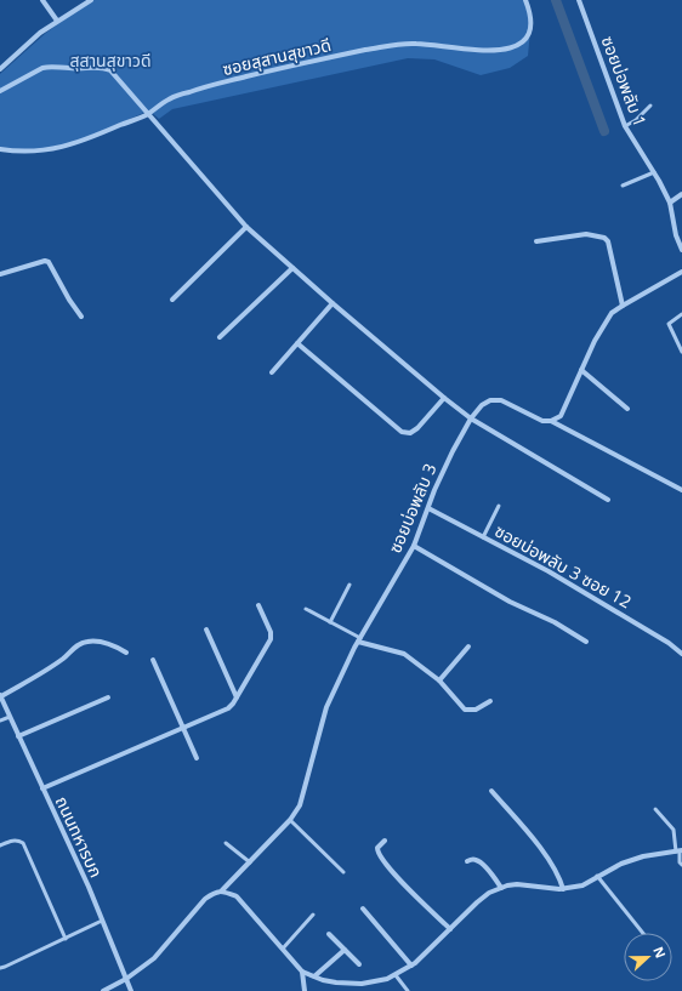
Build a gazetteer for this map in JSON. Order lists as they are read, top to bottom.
{
  "streets": {
    "street": [
      "ซอยสุสานสุขาวดี",
      "ซอยบ่อพลับ 1",
      "ซอยบ่อพลับ 3",
      "ซอยบ่อพลับ 3 ซอย 12",
      "ถนนทหารบก"
    ]
  },
  "crossings": [
    ["ซอยบ่อพลับ 3", "ซอยบ่อพลับ 3 ซอย 12"],
    ["ซอยบ่อพลับ 3", "ถนนทหารบก"]
  ],
  "parks": ["สุสานสุขาวดี"],
  "north": "right"
}
